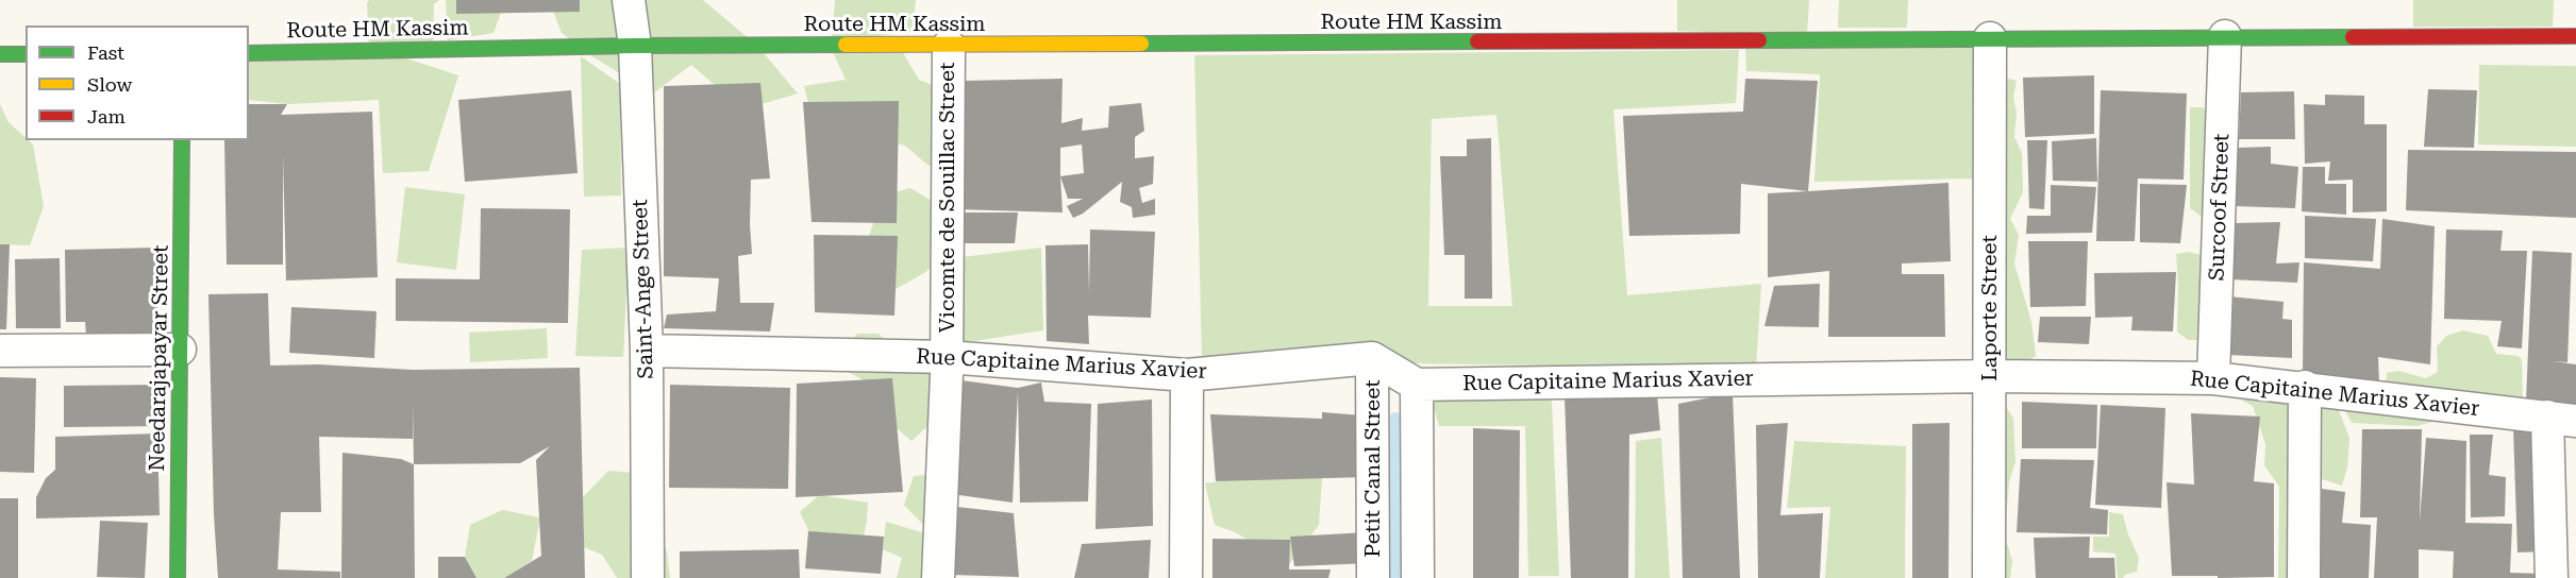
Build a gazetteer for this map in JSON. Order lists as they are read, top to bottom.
{
  "streets": {
    "street": [
      "Route HM Kassim",
      "Vicomte de Souillac Street",
      "Surcoof Street",
      "Saint-Ange Street",
      "Laporte Street",
      "Needarajapayar Street",
      "Rue Capitaine Marius Xavier",
      "Petit Canal Street"
    ]
  },
  "crossings": [
    ["Route HM Kassim", "Vicomte de Souillac Street"],
    ["Route HM Kassim", "Surcoof Street"],
    ["Route HM Kassim", "Saint-Ange Street"],
    ["Route HM Kassim", "Laporte Street"],
    ["Vicomte de Souillac Street", "Rue Capitaine Marius Xavier"],
    ["Surcoof Street", "Rue Capitaine Marius Xavier"],
    ["Saint-Ange Street", "Rue Capitaine Marius Xavier"],
    ["Laporte Street", "Rue Capitaine Marius Xavier"],
    ["Rue Capitaine Marius Xavier", "Petit Canal Street"]
  ],
  "legend": ["Fast", "Slow", "Jam"]
}
